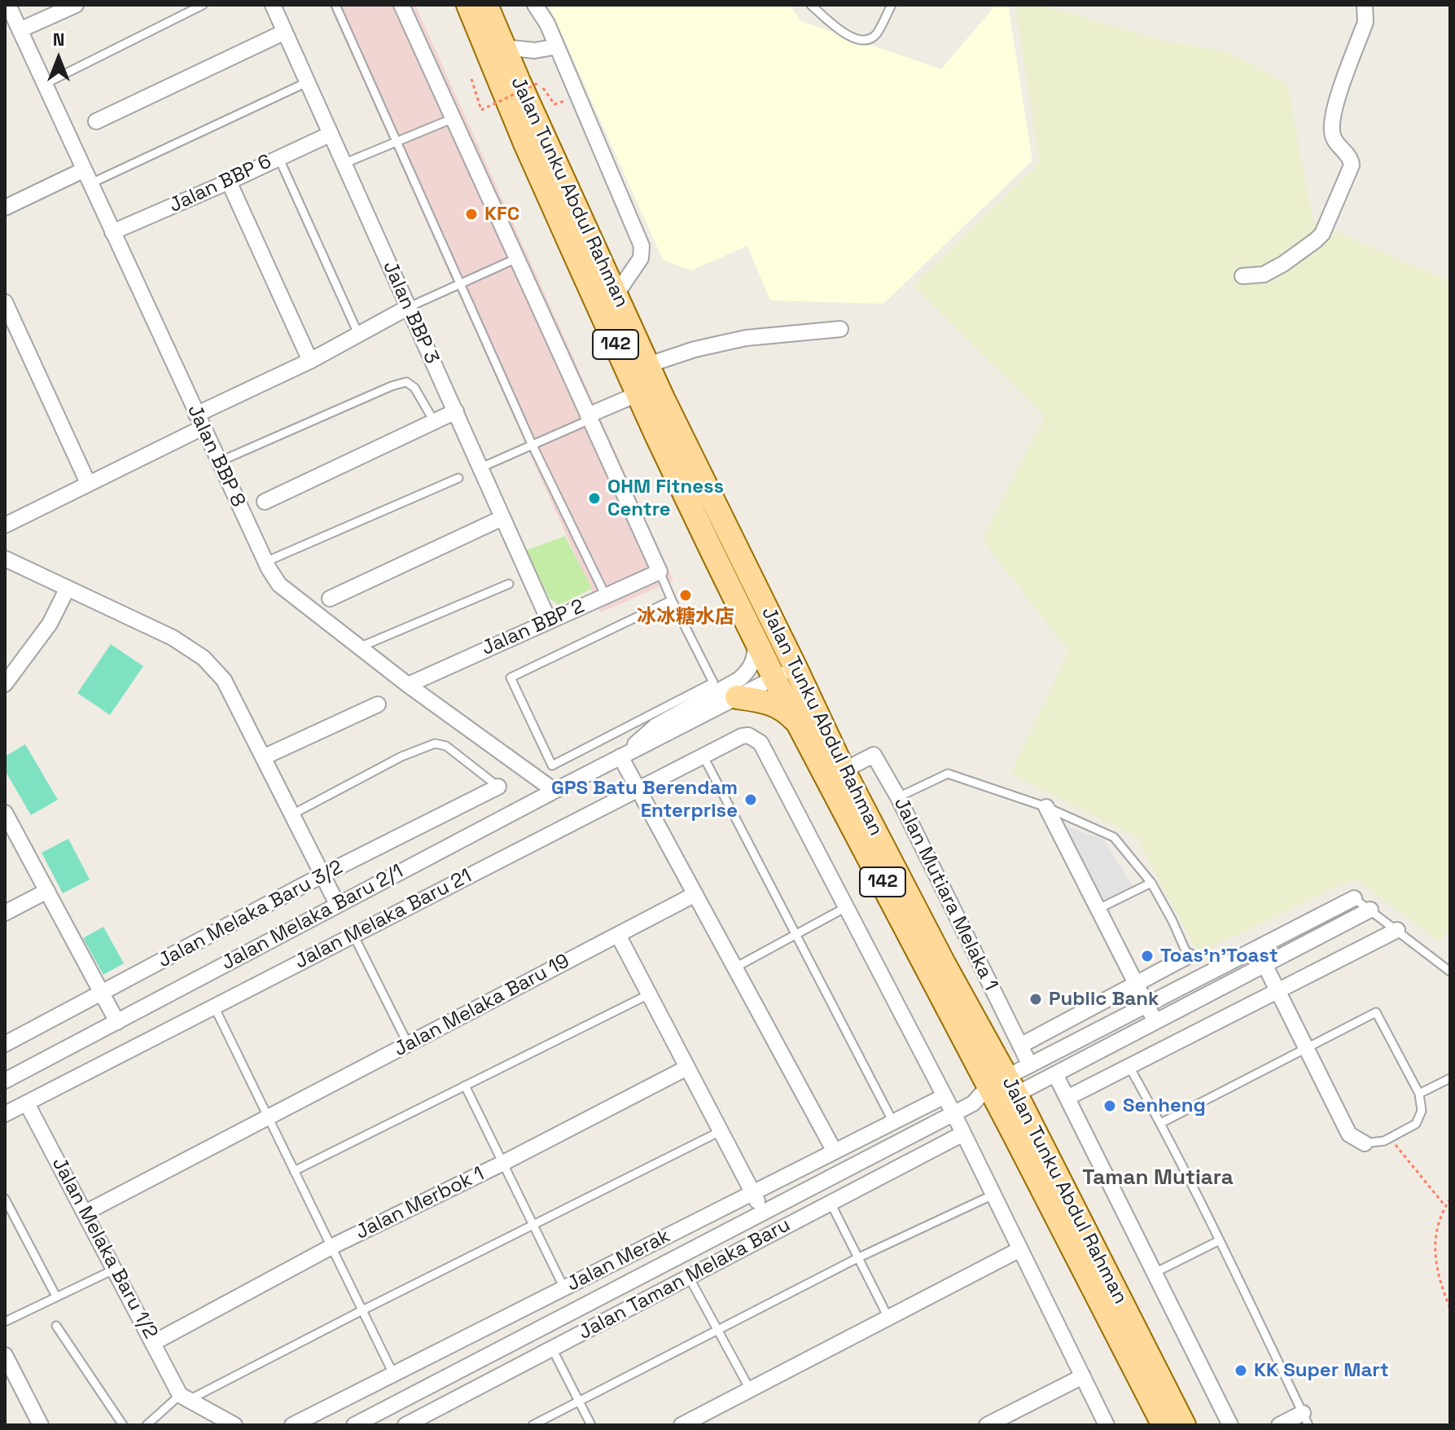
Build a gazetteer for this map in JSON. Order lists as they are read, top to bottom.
{
  "streets": {
    "main road": ["Jalan Tunku Abdul Rahman", "142"],
    "street": [
      "Jalan BBP 6",
      "Jalan BBP 3",
      "Jalan BBP 8",
      "Jalan BBP 2",
      "Jalan Mutiara Melaka 1",
      "Jalan Melaka Baru 3/2",
      "Jalan Melaka Baru 2/1",
      "Jalan Melaka Baru 21",
      "Jalan Melaka Baru 19",
      "Jalan Merbok 1",
      "Jalan Melaka Baru 1/2",
      "Jalan Merak",
      "Jalan Taman Melaka Baru"
    ]
  },
  "crossings": [
    ["Jalan BBP 6", "Jalan BBP 3"],
    ["Jalan BBP 6", "Jalan BBP 8"],
    ["Jalan Tunku Abdul Rahman", "Jalan Mutiara Melaka 1"],
    ["Jalan Tunku Abdul Rahman", "Jalan Merak"],
    ["Jalan BBP 3", "Jalan BBP 2"],
    ["Jalan BBP 8", "Jalan BBP 2"],
    ["Jalan BBP 8", "Jalan Melaka Baru 2/1"],
    ["Jalan Melaka Baru 21", "Jalan Melaka Baru 1/2"],
    ["Jalan Melaka Baru 21", "Jalan Merak"],
    ["Jalan Melaka Baru 19", "Jalan Melaka Baru 1/2"],
    ["Jalan Merbok 1", "Jalan Melaka Baru 1/2"]
  ],
  "districts": ["Taman Mutiara"],
  "places": [
    "KFC",
    "OHM Fitness Centre",
    "冰冰糖水店",
    "GPS Batu Berendam Enterprise",
    "Toas'n'Toast",
    "Public Bank",
    "Senheng",
    "KK Super Mart"
  ],
  "north": "top"
}
